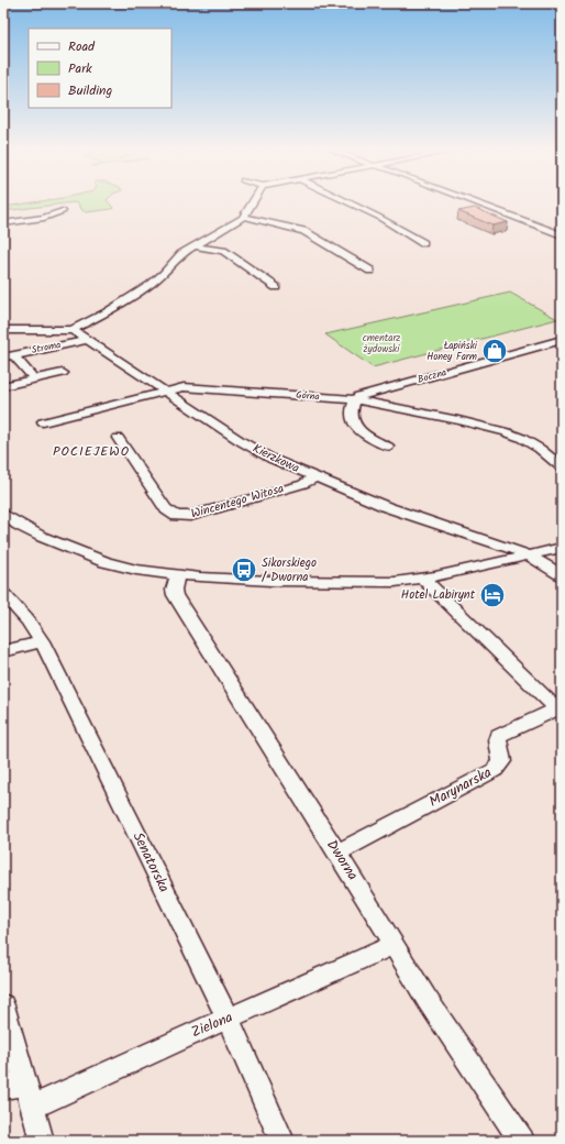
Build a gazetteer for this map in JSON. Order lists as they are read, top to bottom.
{
  "streets": {
    "street": [
      "Stroma",
      "Boczna",
      "Górna",
      "Kierzkowa",
      "Wincentego Witosa",
      "Marynarska",
      "Dworna",
      "Senatorska",
      "Zielona"
    ]
  },
  "crossings": [
    ["Stroma", "Kierzkowa"],
    ["Boczna", "Górna"],
    ["Górna", "Kierzkowa"],
    ["Kierzkowa", "Wincentego Witosa"],
    ["Marynarska", "Dworna"],
    ["Dworna", "Zielona"],
    ["Senatorska", "Zielona"]
  ],
  "districts": ["POCIEJEWO"],
  "parks": ["cmentarz żydowski"],
  "places": {
    "shop": ["Łapiński Honey Farm"],
    "bus stop": ["Sikorskiego / Dworna"],
    "hotel": ["Hotel Labirynt"]
  },
  "legend": ["Road", "Park", "Building"]
}
